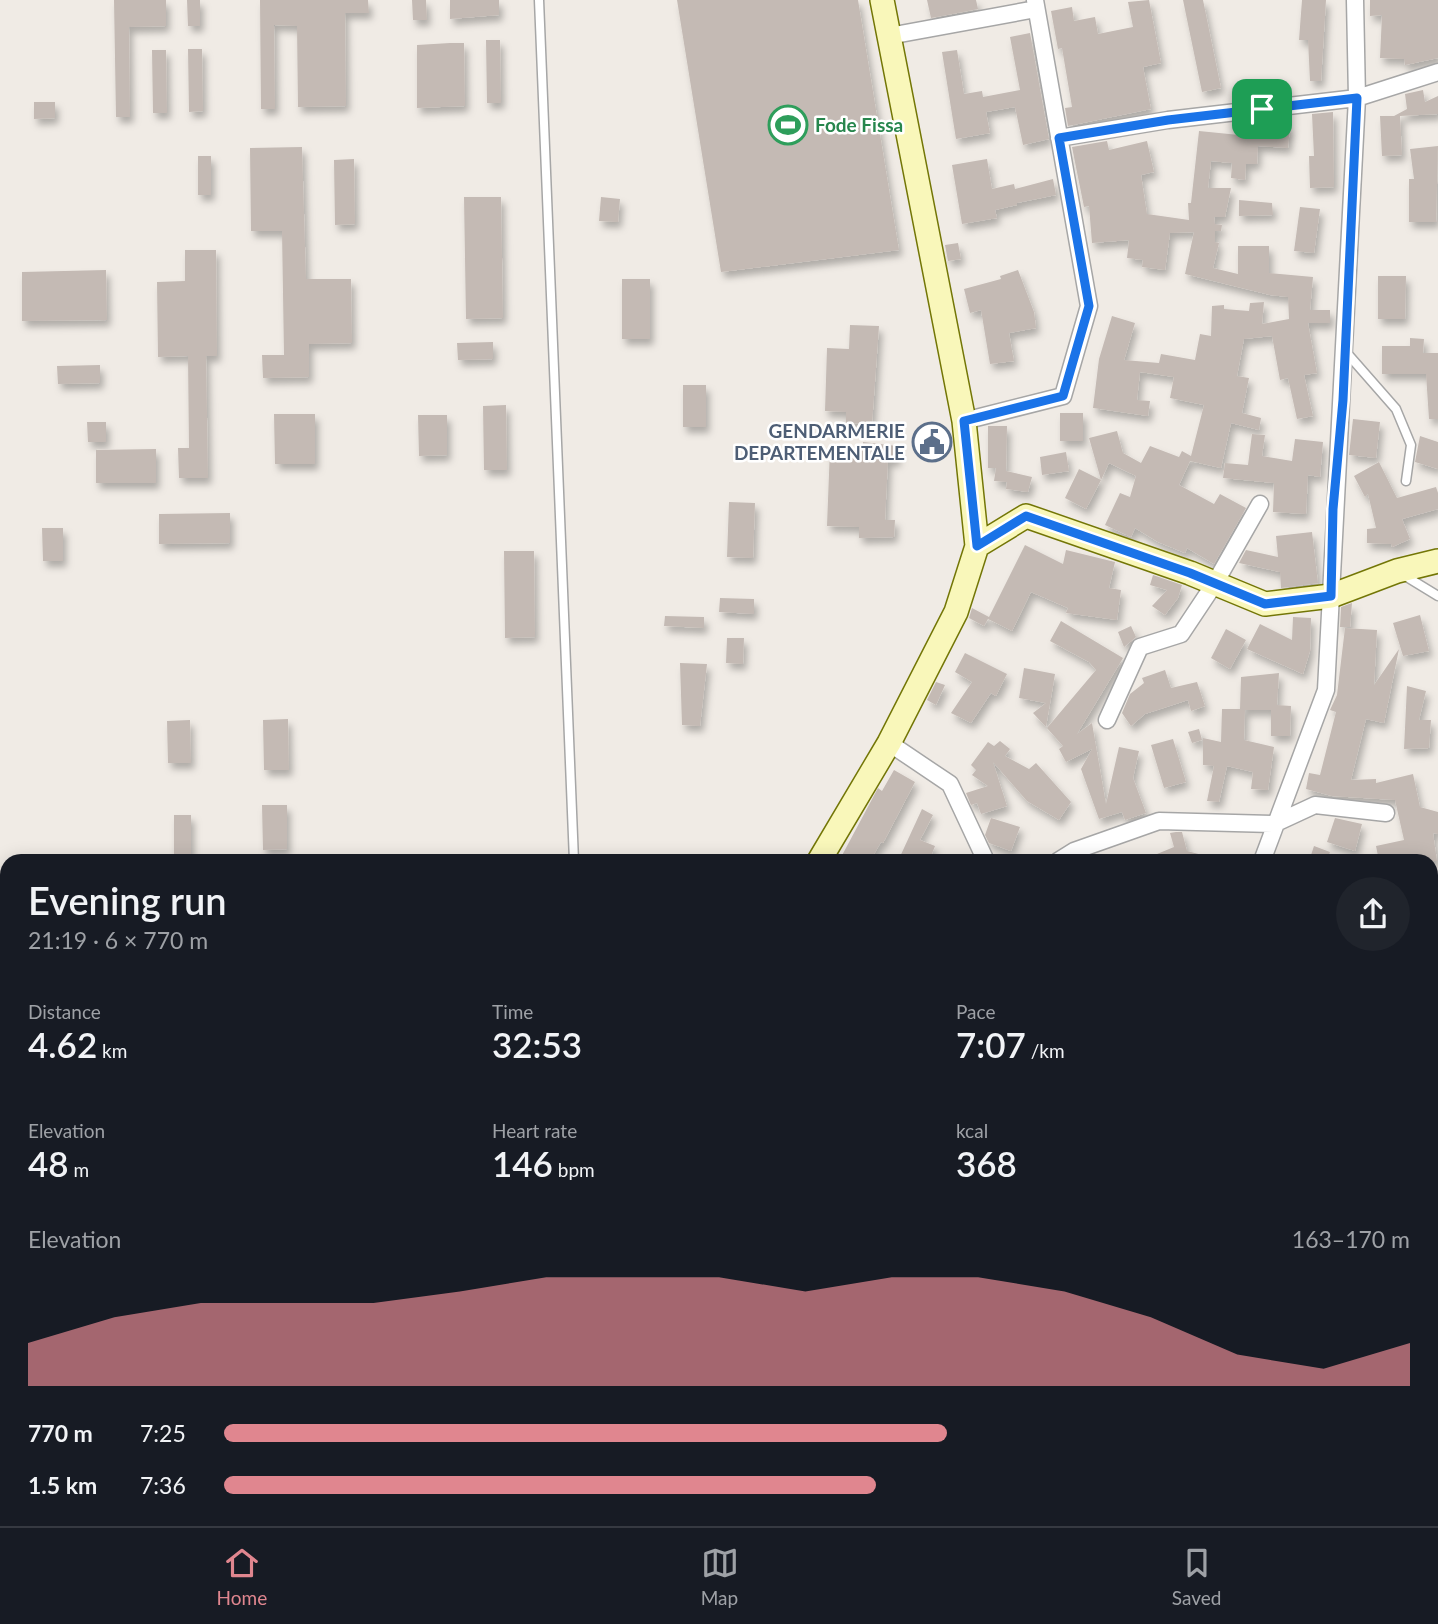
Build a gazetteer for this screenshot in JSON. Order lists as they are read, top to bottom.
{
  "places": {
    "sports": ["Fode Fissa"],
    "public building": ["GENDARMERIE DEPARTEMENTALE"]
  },
  "page": {
    "heading": ["Evening run", "21:19 · 6 × 770 m"],
    "stats": [
      ["Distance", "4.62 km"],
      ["Time", "32:53"],
      ["Pace", "7:07 /km"],
      ["Elevation", "48 m"],
      ["Heart rate", "146 bpm"],
      ["kcal", "368"]
    ],
    "chart": ["Elevation", "163–170 m"],
    "list": [
      {
        "name": "770 m",
        "note": "7:25"
      },
      {
        "name": "1.5 km",
        "note": "7:36"
      }
    ],
    "tabs": ["Home", "Map", "Saved"]
  }
}
